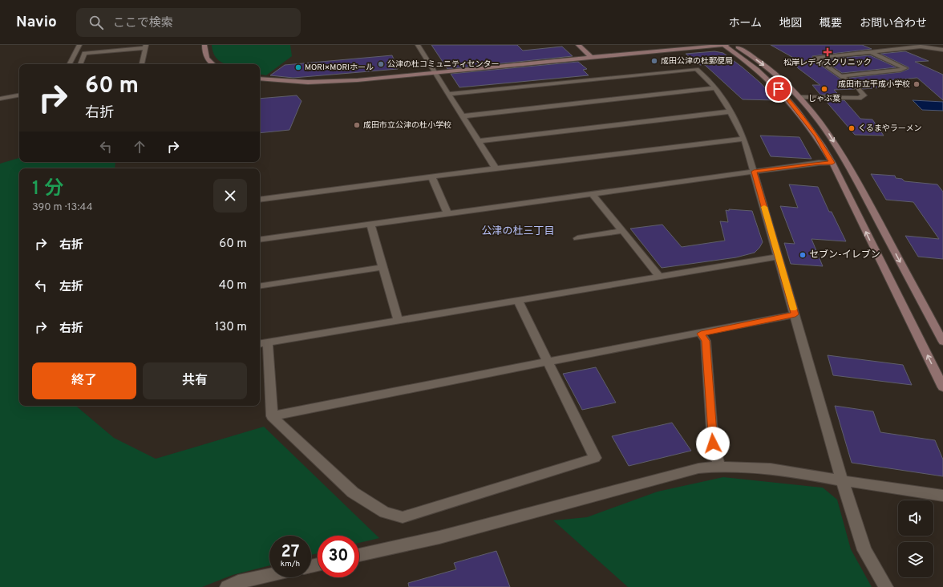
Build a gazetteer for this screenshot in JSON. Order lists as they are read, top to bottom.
{
  "districts": ["公津の杜三丁目"],
  "places": {
    "health": ["松岸レディスクリニック"],
    "other": [
      "成田公津の杜郵便局",
      "公津の杜コミュニティセンター",
      "MORI×MORIホール",
      "成田市立平成小学校",
      "しゃぶ葉",
      "成田市立公津の杜小学校",
      "くるまやラーメン",
      "セブン-イレブン"
    ]
  },
  "page": {
    "header": "Navio",
    "search": "ここで検索",
    "nav": [
      "ホーム",
      "地図",
      "概要",
      "お問い合わせ"
    ],
    "turn": ["60 m", "右折"],
    "heading": ["1 分", "390 m · 13:44"],
    "list": [
      {
        "name": "右折",
        "value": "60 m"
      },
      {
        "name": "左折",
        "value": "40 m"
      },
      {
        "name": "右折",
        "value": "130 m"
      }
    ],
    "buttons": ["終了", "共有"],
    "speed": "27 km/h",
    "limit": "30"
  }
}
